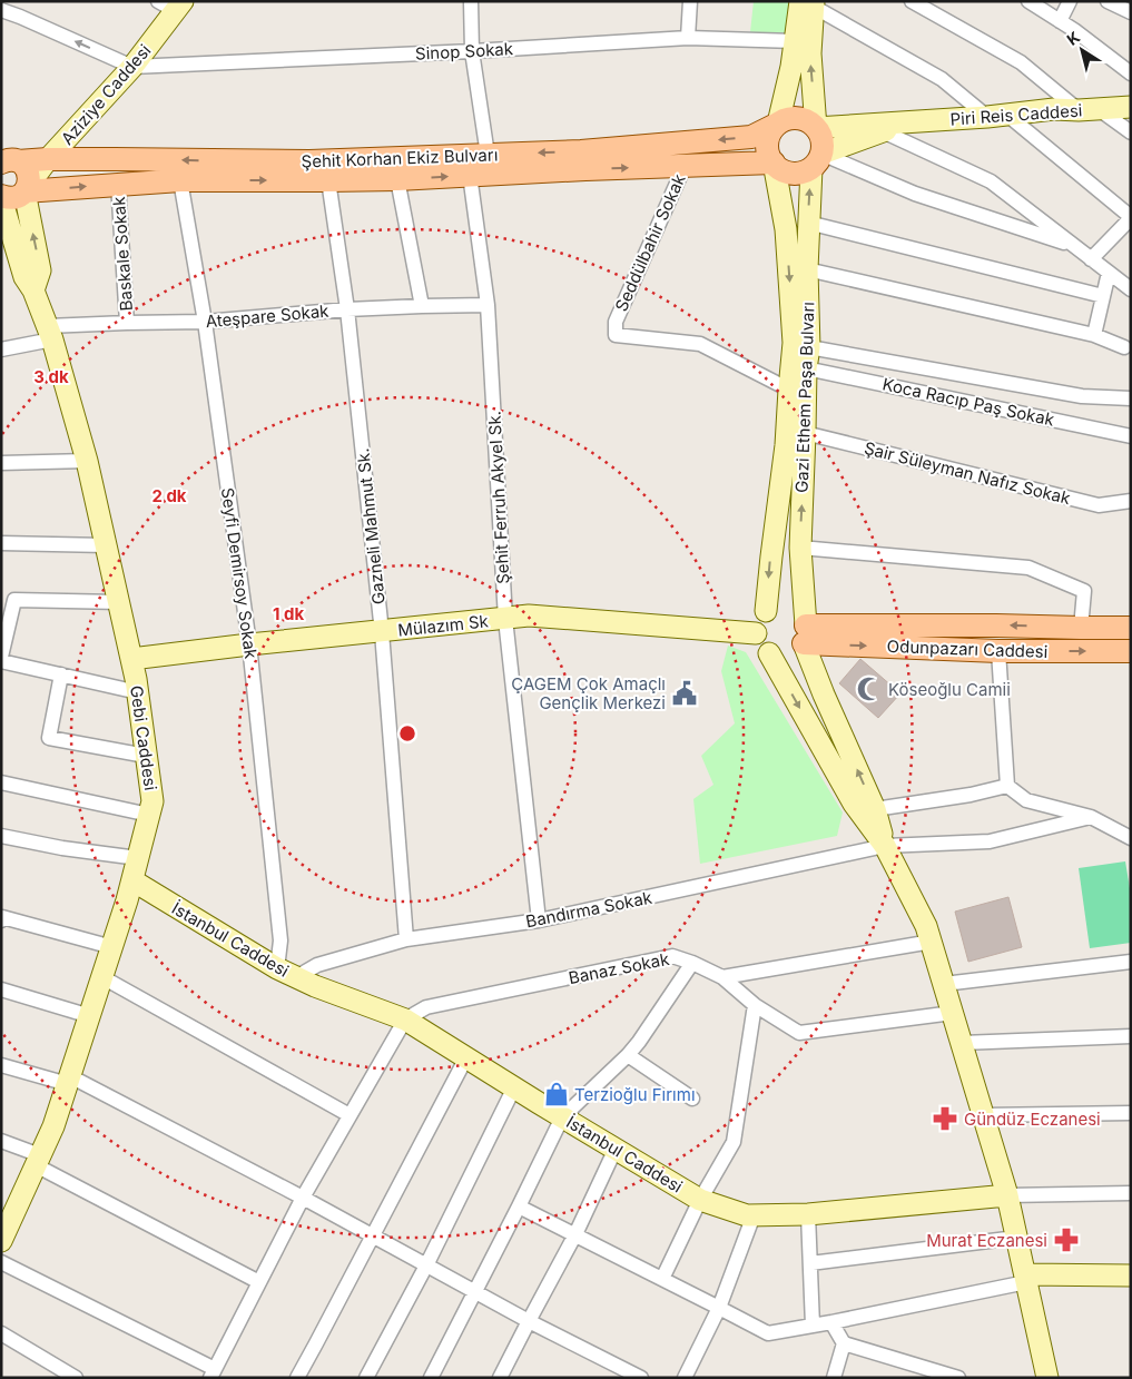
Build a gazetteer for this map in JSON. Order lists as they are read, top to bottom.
{
  "streets": {
    "main road": [
      "Aziziye Caddesi",
      "Piri Reis Caddesi",
      "Şehit Korhan Ekiz Bulvarı",
      "Gazi Ethem Paşa Bulvarı",
      "Mülazım Sk",
      "Odunpazarı Caddesi",
      "Gebi Caddesi",
      "İstanbul Caddesi"
    ],
    "street": [
      "Sinop Sokak",
      "Seddülbahir Sokak",
      "Baskale Sokak",
      "Ateşpare Sokak",
      "Koca Racıp Paş Sokak",
      "Şair Süleyman Nafız Sokak",
      "Şehit Ferruh Akyel Sk.",
      "Gazneli Mahmut Sk.",
      "Seyfi Demirsoy Sokak",
      "Bandırma Sokak",
      "Banaz Sokak"
    ]
  },
  "crossings": [
    ["Sinop Sokak", "Aziziye Caddesi"],
    ["Aziziye Caddesi", "Şehit Korhan Ekiz Bulvarı"],
    ["Piri Reis Caddesi", "Şehit Korhan Ekiz Bulvarı"],
    ["Piri Reis Caddesi", "Gazi Ethem Paşa Bulvarı"],
    ["Şehit Korhan Ekiz Bulvarı", "Seddülbahir Sokak"],
    ["Şehit Korhan Ekiz Bulvarı", "Baskale Sokak"],
    ["Şehit Korhan Ekiz Bulvarı", "Gazi Ethem Paşa Bulvarı"],
    ["Şehit Korhan Ekiz Bulvarı", "Şehit Ferruh Akyel Sk."],
    ["Şehit Korhan Ekiz Bulvarı", "Gazneli Mahmut Sk."],
    ["Şehit Korhan Ekiz Bulvarı", "Seyfi Demirsoy Sokak"],
    ["Şehit Korhan Ekiz Bulvarı", "Gebi Caddesi"],
    ["Seddülbahir Sokak", "Gazi Ethem Paşa Bulvarı"],
    ["Baskale Sokak", "Ateşpare Sokak"],
    ["Ateşpare Sokak", "Şehit Ferruh Akyel Sk."],
    ["Ateşpare Sokak", "Gazneli Mahmut Sk."],
    ["Ateşpare Sokak", "Seyfi Demirsoy Sokak"],
    ["Ateşpare Sokak", "Gebi Caddesi"],
    ["Gazi Ethem Paşa Bulvarı", "Koca Racıp Paş Sokak"],
    ["Gazi Ethem Paşa Bulvarı", "Şair Süleyman Nafız Sokak"],
    ["Gazi Ethem Paşa Bulvarı", "Mülazım Sk"],
    ["Gazi Ethem Paşa Bulvarı", "Odunpazarı Caddesi"],
    ["Gazi Ethem Paşa Bulvarı", "Bandırma Sokak"],
    ["Gazi Ethem Paşa Bulvarı", "İstanbul Caddesi"],
    ["Gazi Ethem Paşa Bulvarı", "Banaz Sokak"],
    ["Şehit Ferruh Akyel Sk.", "Mülazım Sk"],
    ["Şehit Ferruh Akyel Sk.", "Bandırma Sokak"],
    ["Gazneli Mahmut Sk.", "Mülazım Sk"],
    ["Gazneli Mahmut Sk.", "Bandırma Sokak"],
    ["Seyfi Demirsoy Sokak", "Mülazım Sk"],
    ["Seyfi Demirsoy Sokak", "İstanbul Caddesi"],
    ["Mülazım Sk", "Odunpazarı Caddesi"],
    ["Mülazım Sk", "Gebi Caddesi"],
    ["Gebi Caddesi", "İstanbul Caddesi"],
    ["Bandırma Sokak", "İstanbul Caddesi"],
    ["İstanbul Caddesi", "Banaz Sokak"]
  ],
  "places": {
    "mosque": ["Köseoğlu Camii"],
    "public building": ["ÇAGEM Çok Amaçlı Gençlik Merkezi"],
    "shop": ["Terzioğlu Fırımı"],
    "pharmacy": ["Gündüz Eczanesi", "Murat Eczanesi"]
  },
  "north": "top left",
  "rings": ["3 dk", "2 dk", "1 dk"]
}
